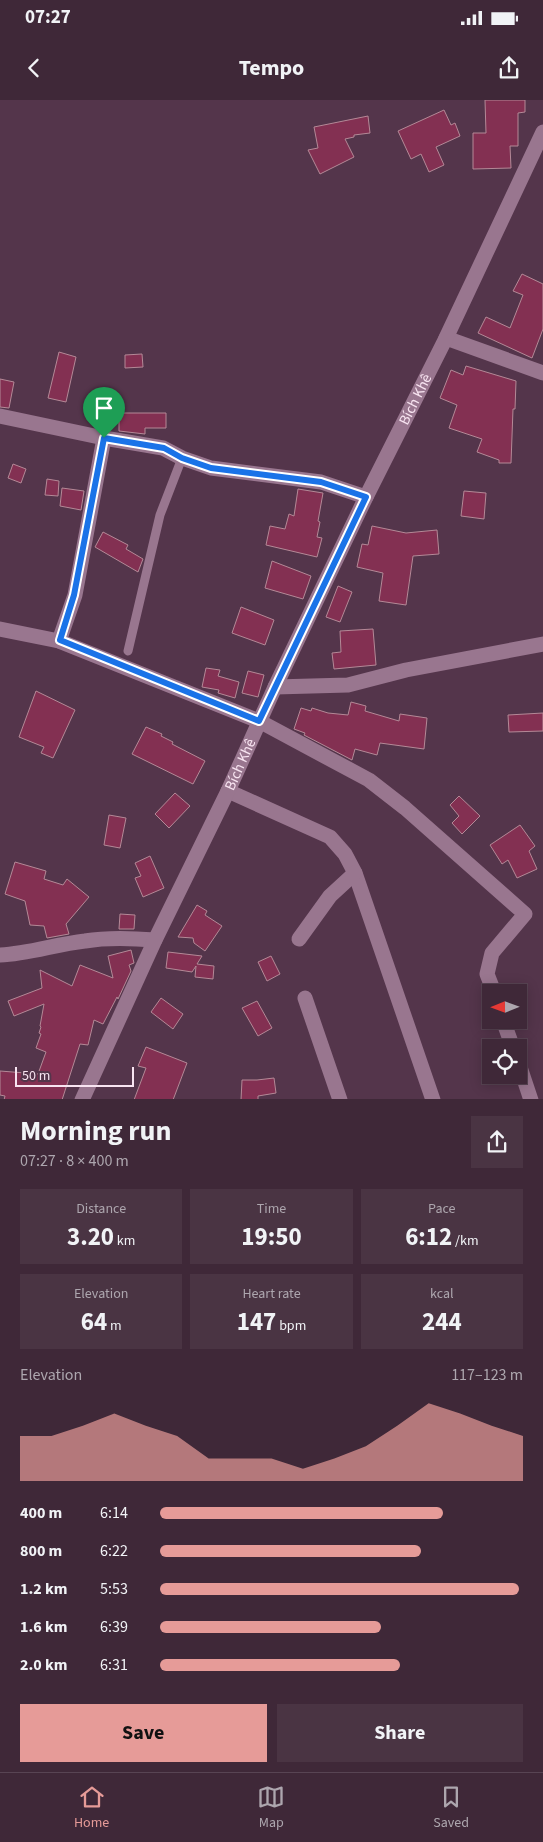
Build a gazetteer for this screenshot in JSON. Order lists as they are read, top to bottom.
{
  "streets": {
    "street": ["Bích Khê"]
  },
  "scale_bar": "50 m",
  "north": "left",
  "page": {
    "status": "07:27",
    "header": "Tempo",
    "scale": "50 m",
    "heading": ["Morning run", "07:27 · 8 × 400 m"],
    "stats": [
      ["Distance", "3.20 km"],
      ["Time", "19:50"],
      ["Pace", "6:12 /km"],
      ["Elevation", "64 m"],
      ["Heart rate", "147 bpm"],
      ["kcal", "244"]
    ],
    "chart": ["Elevation", "117–123 m"],
    "list": [
      {
        "name": "400 m",
        "note": "6:14"
      },
      {
        "name": "800 m",
        "note": "6:22"
      },
      {
        "name": "1.2 km",
        "note": "5:53"
      },
      {
        "name": "1.6 km",
        "note": "6:39"
      },
      {
        "name": "2.0 km",
        "note": "6:31"
      }
    ],
    "buttons": ["Save", "Share"],
    "tabs": ["Home", "Map", "Saved"]
  }
}
